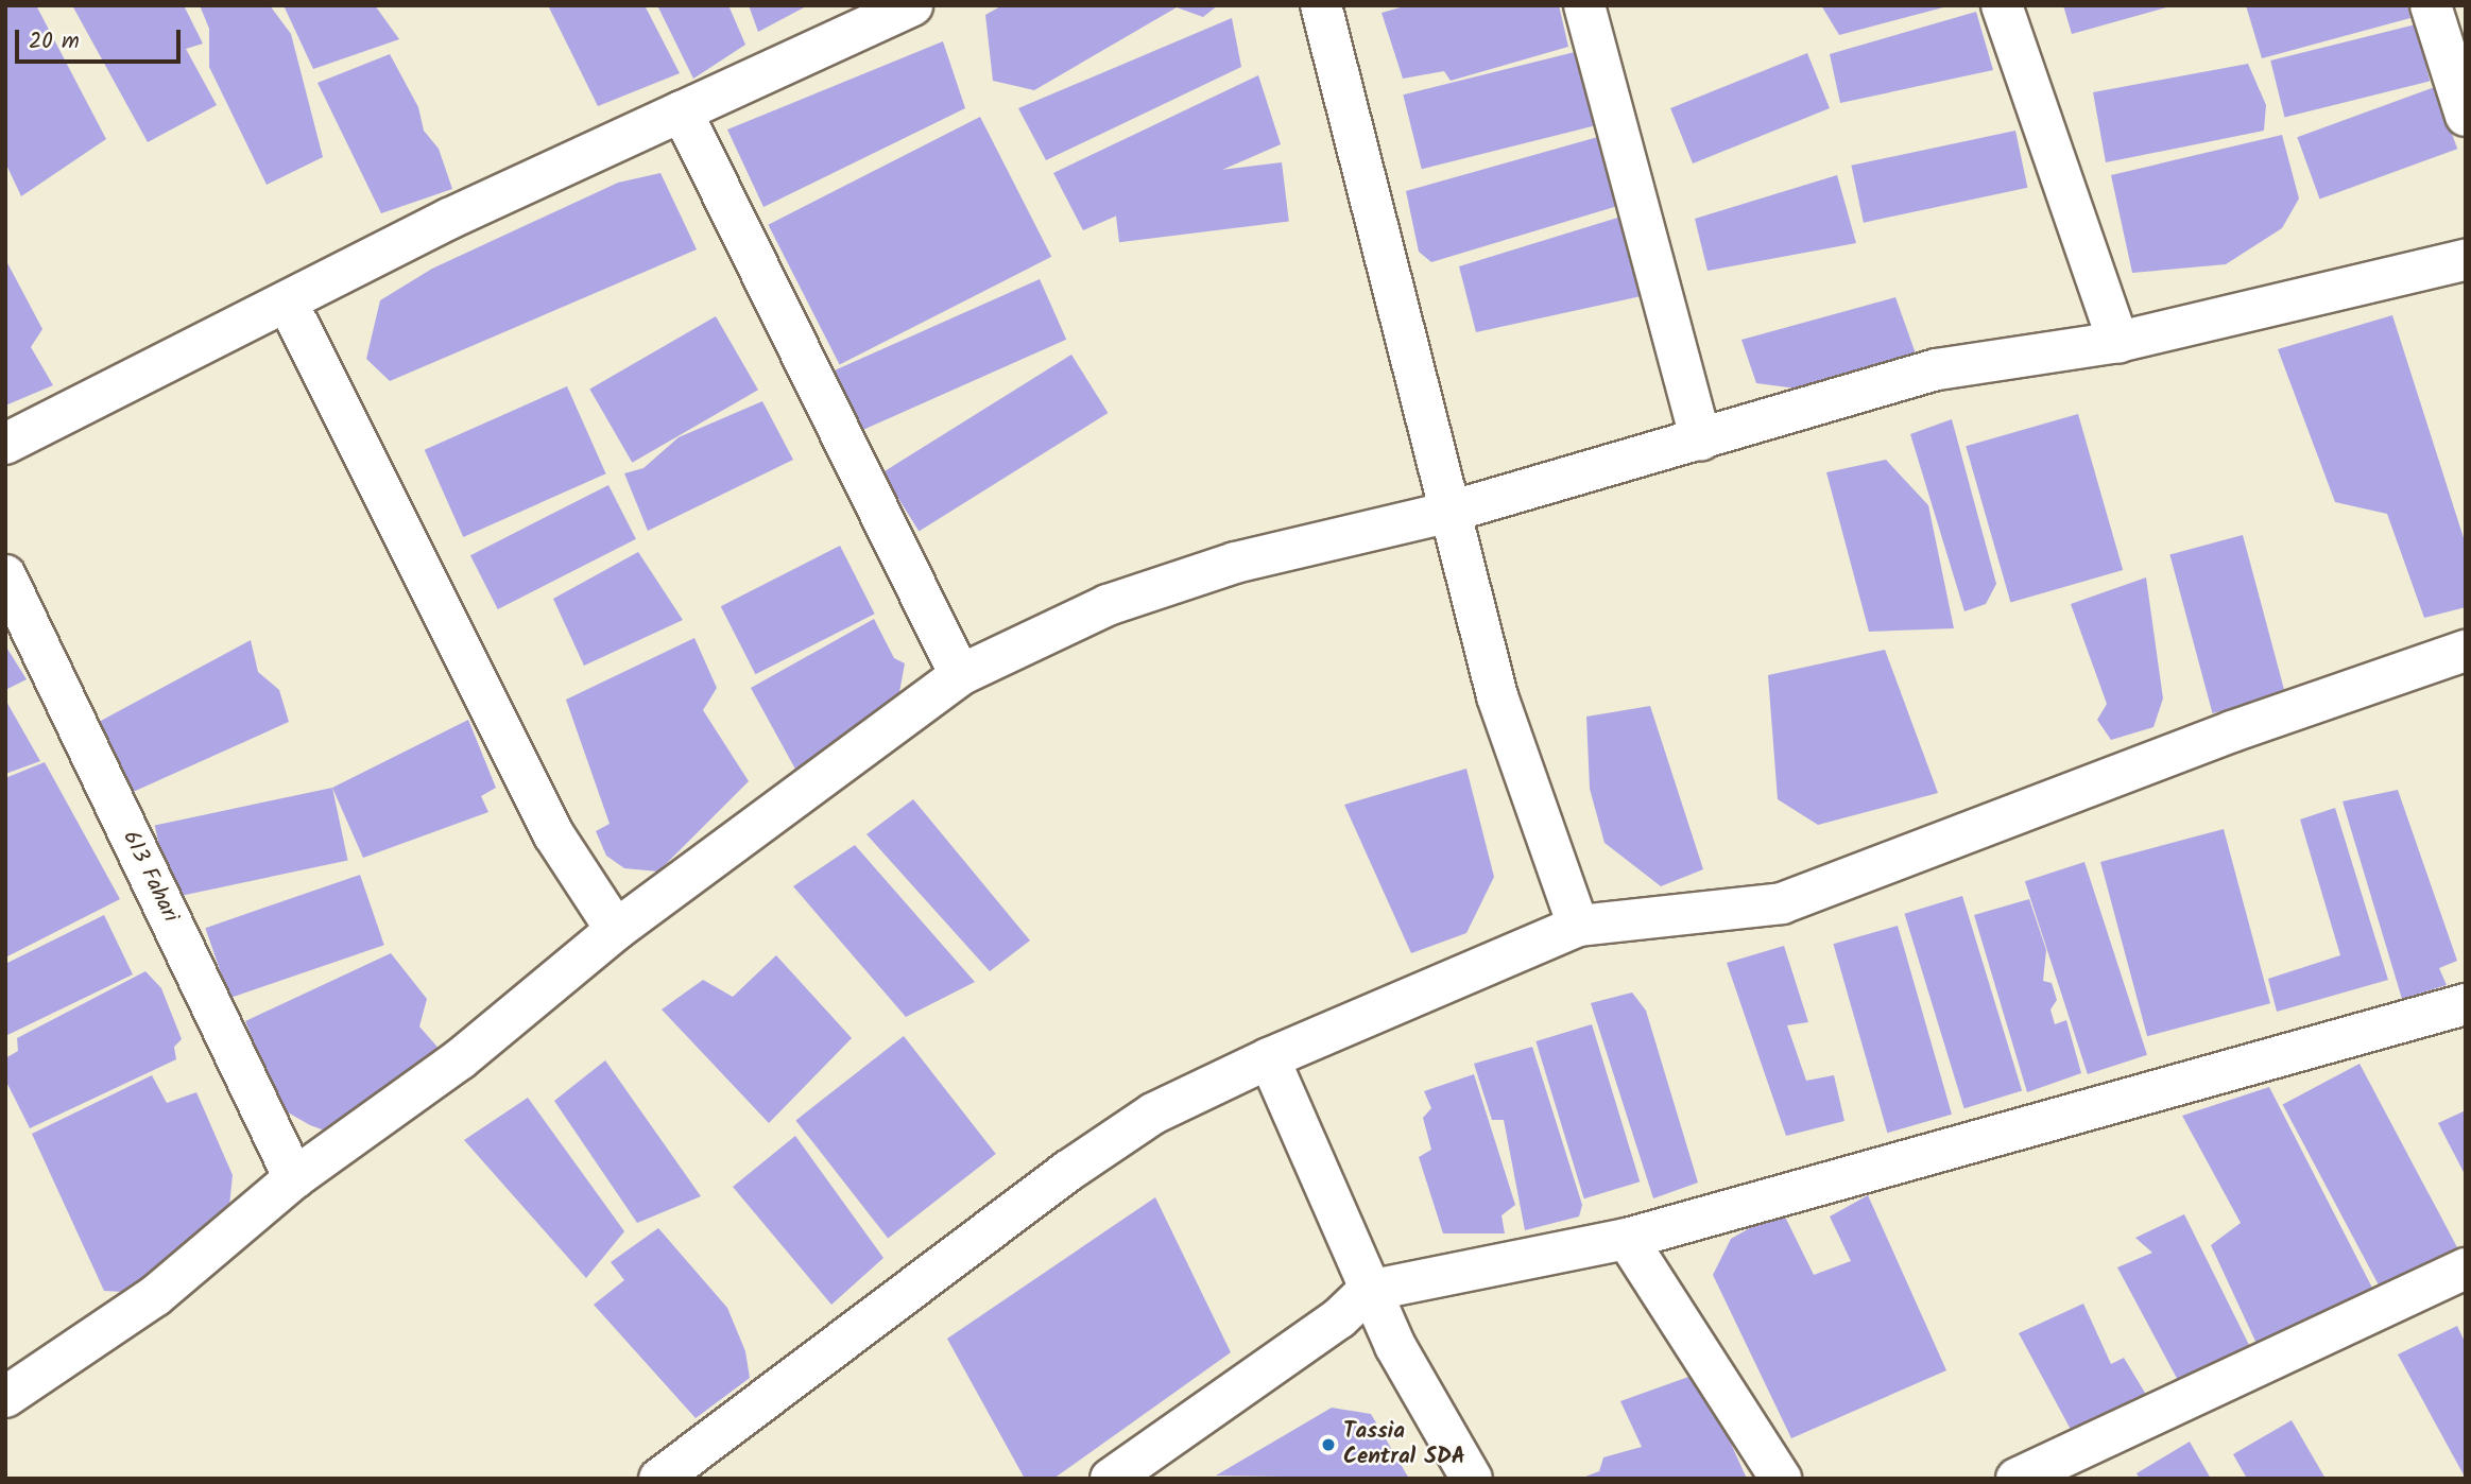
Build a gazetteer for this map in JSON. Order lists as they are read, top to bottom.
{
  "streets": {
    "street": ["613 Fahari"]
  },
  "places": ["Tassia Central SDA"],
  "scale_bar": "20 m"
}
